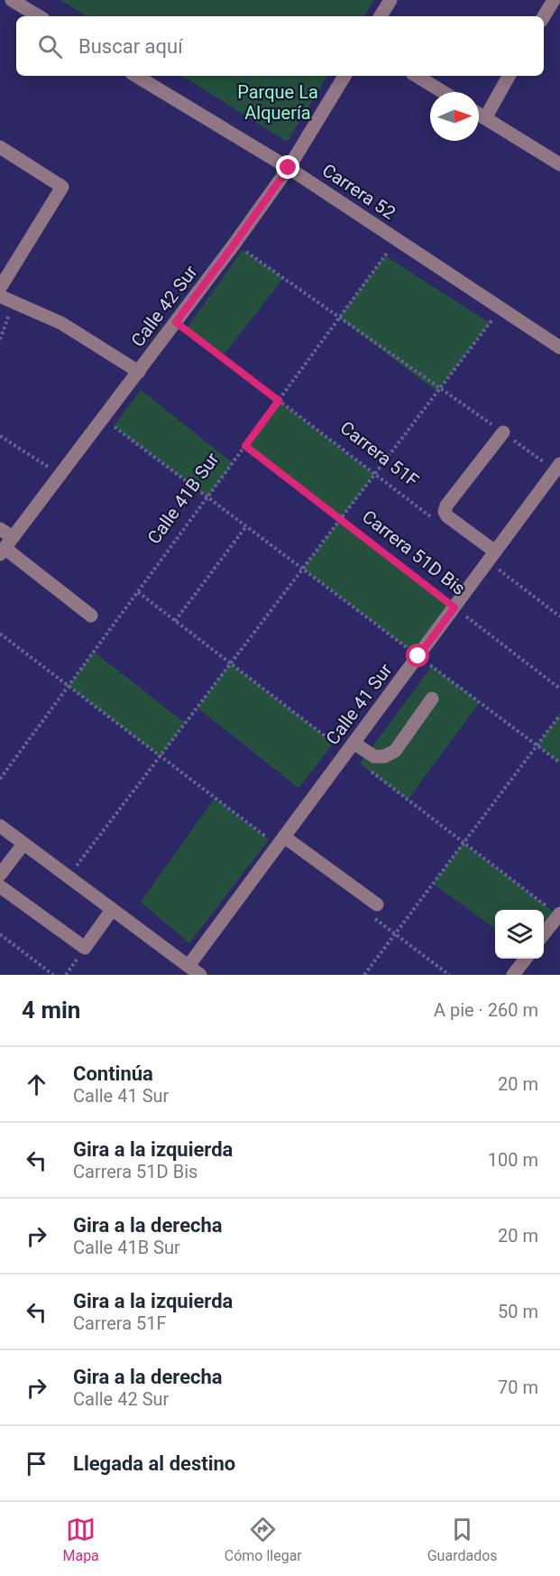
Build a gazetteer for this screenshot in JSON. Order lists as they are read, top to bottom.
{
  "streets": {
    "street": ["Carrera 52", "Calle 42 Sur", "Calle 41 Sur"],
    "path": ["Carrera 51F", "Calle 41B Sur", "Carrera 51D Bis"]
  },
  "crossings": [
    ["Carrera 52", "Calle 42 Sur"],
    ["Carrera 52", "Calle 41B Sur"],
    ["Calle 42 Sur", "Carrera 51F"],
    ["Carrera 51F", "Calle 41B Sur"],
    ["Calle 41B Sur", "Carrera 51D Bis"],
    ["Carrera 51D Bis", "Calle 41 Sur"]
  ],
  "parks": ["Parque La Alquería"],
  "north": "right",
  "page": {
    "search": "Buscar aquí",
    "heading": ["4 min", "A pie · 260 m"],
    "list": [
      ["Continúa", "Calle 41 Sur", "20 m"],
      ["Gira a la izquierda", "Carrera 51D Bis", "100 m"],
      ["Gira a la derecha", "Calle 41B Sur", "20 m"],
      ["Gira a la izquierda", "Carrera 51F", "50 m"],
      ["Gira a la derecha", "Calle 42 Sur", "70 m"],
      "Llegada al destino"
    ],
    "nav": ["Mapa", "Cómo llegar", "Guardados"]
  }
}
